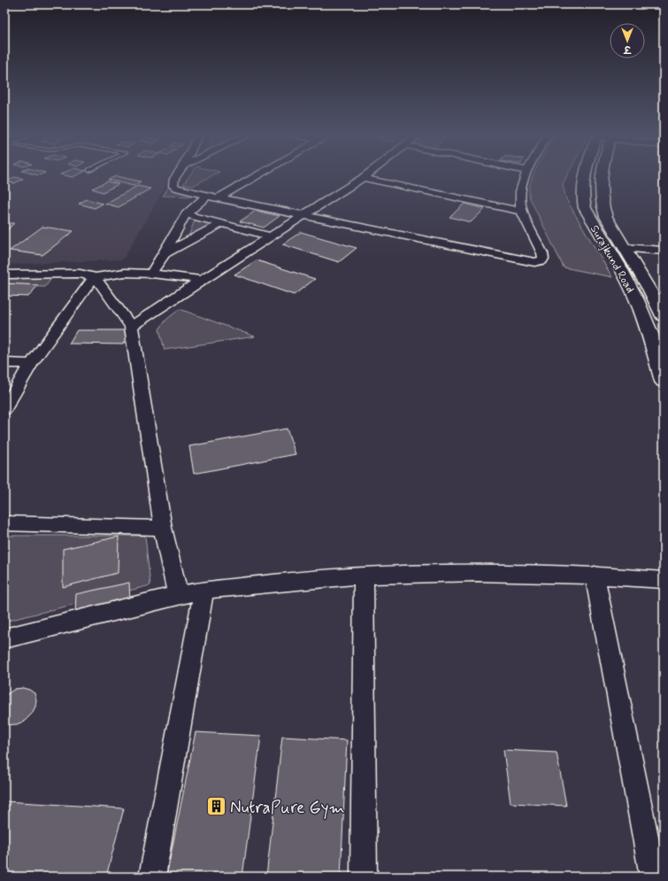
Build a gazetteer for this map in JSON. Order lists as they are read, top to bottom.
{
  "streets": {
    "main road": ["Surajkund Road"]
  },
  "places": {
    "building": ["NutraPure Gym"]
  },
  "north": "bottom"
}
